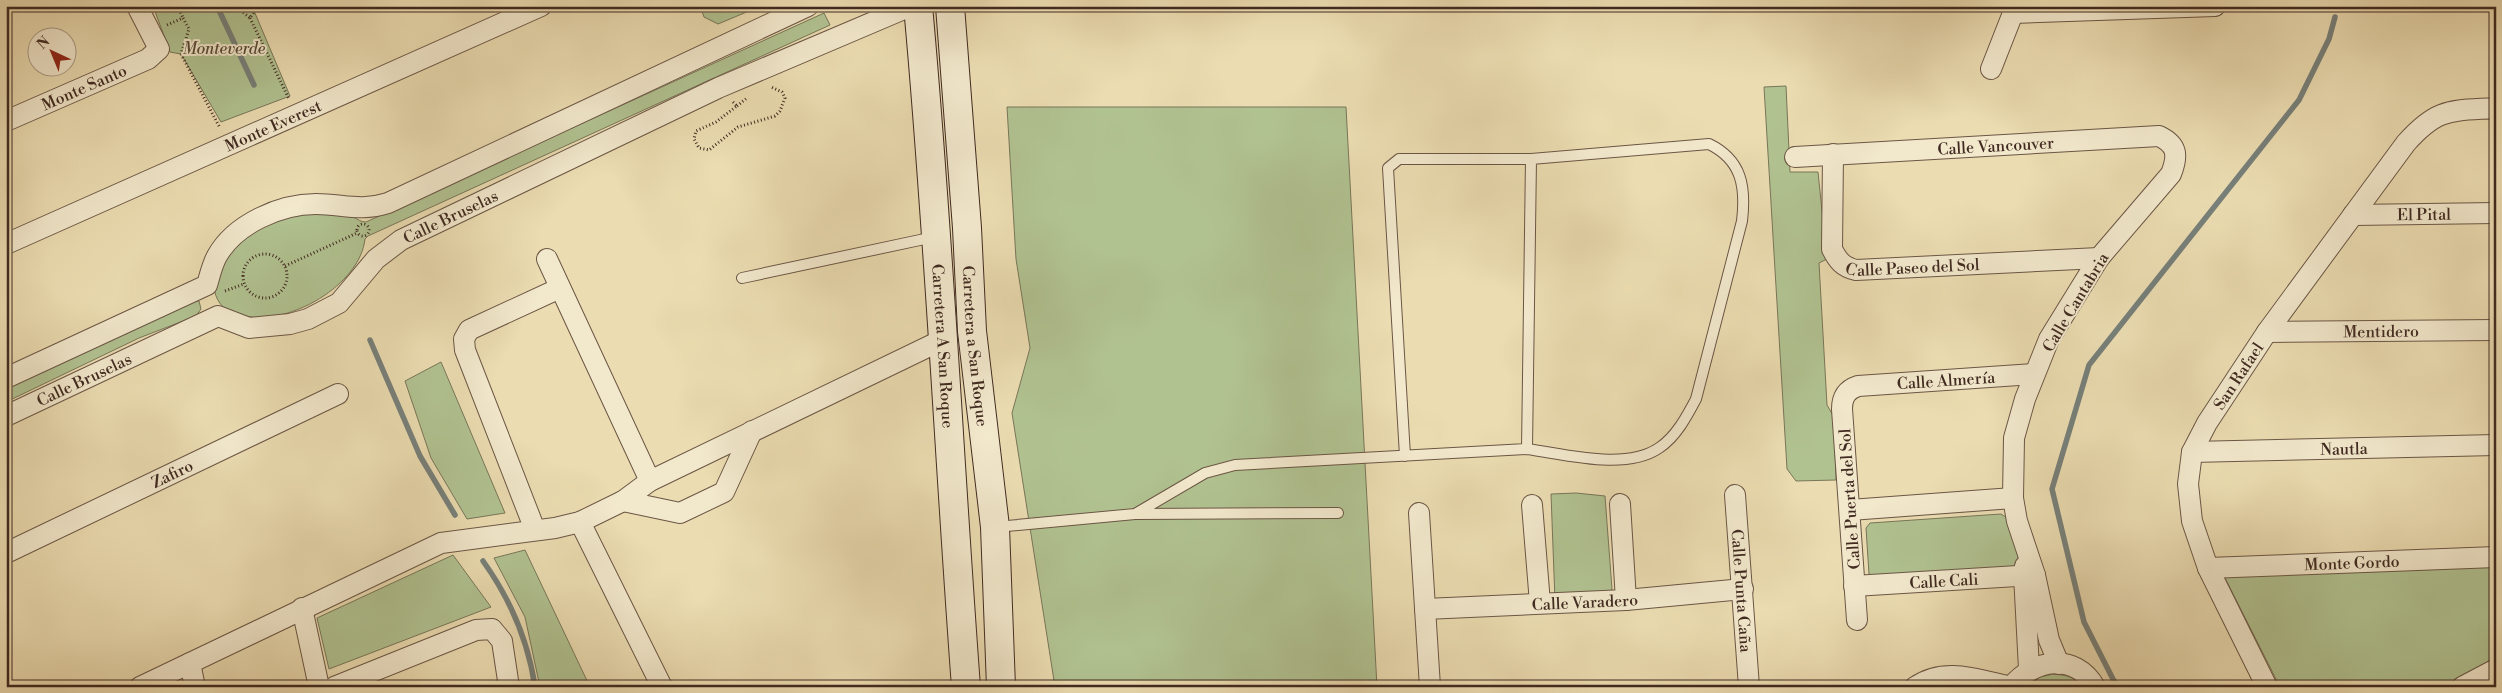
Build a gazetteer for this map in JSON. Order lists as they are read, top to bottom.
{
  "streets": {
    "main road": ["Carretera A San Roque", "Carretera a San Roque"],
    "street": [
      "Monte Santo",
      "Monte Everest",
      "Calle Vancouver",
      "El Pital",
      "Calle Bruselas",
      "Calle Paseo del Sol",
      "Calle Cantabria",
      "Mentidero",
      "San Rafael",
      "Calle Almería",
      "Nautla",
      "Zafiro",
      "Calle Puerta del Sol",
      "Monte Gordo",
      "Calle Cali",
      "Calle Punta Caña",
      "Calle Varadero"
    ]
  },
  "crossings": [
    ["Calle Vancouver", "Calle Paseo del Sol"],
    ["Calle Vancouver", "Calle Cantabria"],
    ["El Pital", "San Rafael"],
    ["Calle Paseo del Sol", "Calle Cantabria"],
    ["Calle Cantabria", "Calle Almería"],
    ["Calle Cantabria", "Calle Cali"],
    ["Mentidero", "San Rafael"],
    ["San Rafael", "Nautla"],
    ["San Rafael", "Monte Gordo"],
    ["Calle Almería", "Calle Puerta del Sol"],
    ["Calle Puerta del Sol", "Calle Cali"],
    ["Calle Punta Caña", "Calle Varadero"]
  ],
  "parks": ["Monteverde"],
  "north": "top left"
}
